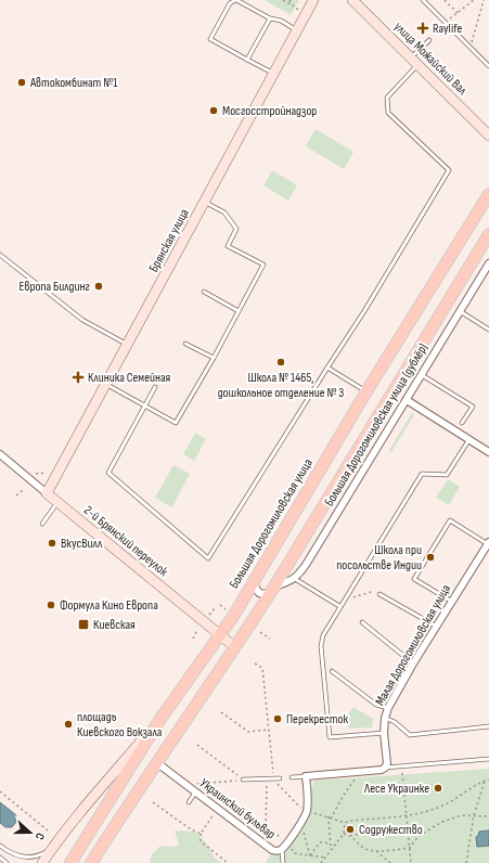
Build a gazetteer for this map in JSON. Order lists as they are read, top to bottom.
{
  "streets": {
    "main road": ["Большая Дорогомиловская улица"],
    "street": [
      "улица Можайский Вал",
      "Брянская улица",
      "Большая Дорогомиловская улица (дублёр)",
      "2-й Брянский переулок",
      "Малая Дорогомиловская улица",
      "Украинский бульвар"
    ]
  },
  "crossings": [
    ["Брянская улица", "2-й Брянский переулок"],
    ["Большая Дорогомиловская улица", "2-й Брянский переулок"]
  ],
  "places": {
    "health": ["Raylife", "Клиника Семейная"],
    "other": [
      "Автокомбинат №1",
      "Мосгосстройнадзор",
      "Европа Билдинг",
      "Школа № 1465, дошкольное отделение № 3",
      "ВкусВилл",
      "Школа при посольстве Индии",
      "Формула Кино Европа",
      "Перекресток",
      "площадь Киевского Вокзала",
      "Лесе Украинке",
      "Содружество"
    ],
    "transit": ["Киевская"]
  },
  "north": "right"
}
